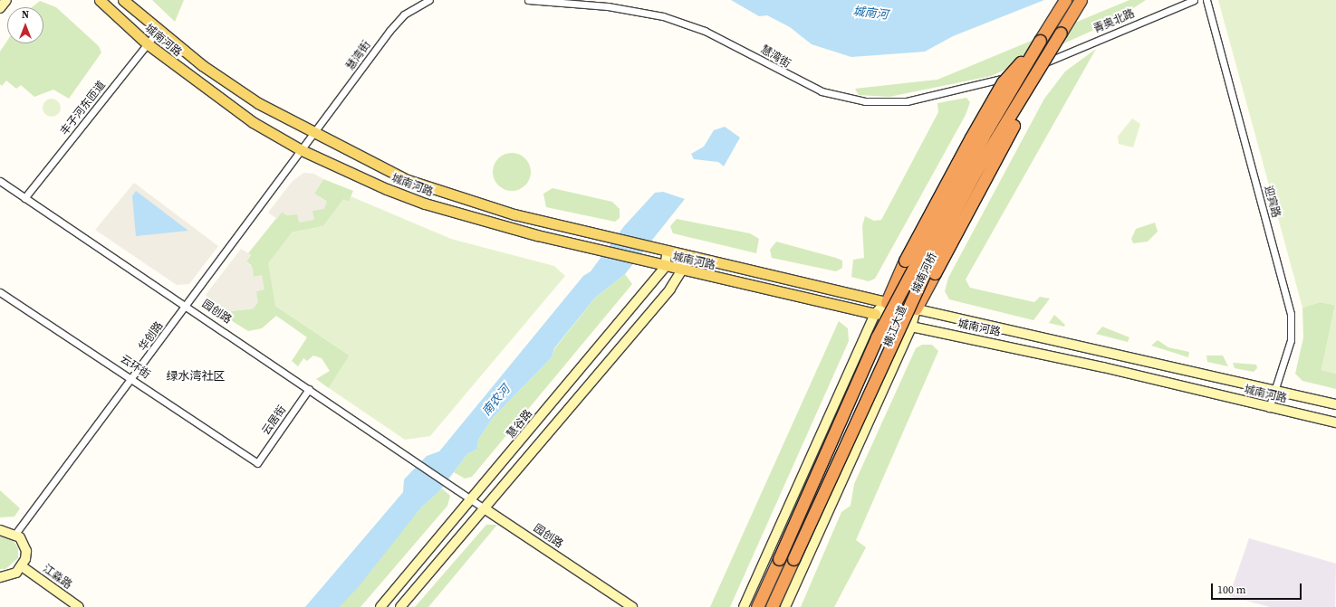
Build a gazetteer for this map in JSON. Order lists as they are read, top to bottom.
{
  "streets": {
    "highway": ["城南河桥"],
    "main road": [
      "城南河路",
      "园创路",
      "横江大道",
      "慧谷路",
      "江淼路"
    ],
    "street": [
      "青奥北路",
      "慧湾街",
      "丰子河东匝道",
      "迎宾路",
      "华创路",
      "云环街",
      "云居街"
    ]
  },
  "crossings": [
    ["青奥北路", "慧湾街"],
    ["青奥北路", "横江大道"],
    ["城南河路", "慧湾街"],
    ["城南河路", "丰子河东匝道"],
    ["城南河路", "迎宾路"],
    ["城南河路", "横江大道"],
    ["城南河路", "华创路"],
    ["城南河路", "慧谷路"],
    ["慧湾街", "横江大道"],
    ["慧湾街", "华创路"],
    ["丰子河东匝道", "园创路"],
    ["园创路", "华创路"],
    ["园创路", "云居街"],
    ["园创路", "慧谷路"],
    ["华创路", "云环街"],
    ["云环街", "云居街"]
  ],
  "districts": ["绿水湾社区"],
  "water": ["城南河", "南农河"],
  "scale_bar": "100 m",
  "north": "top"
}
